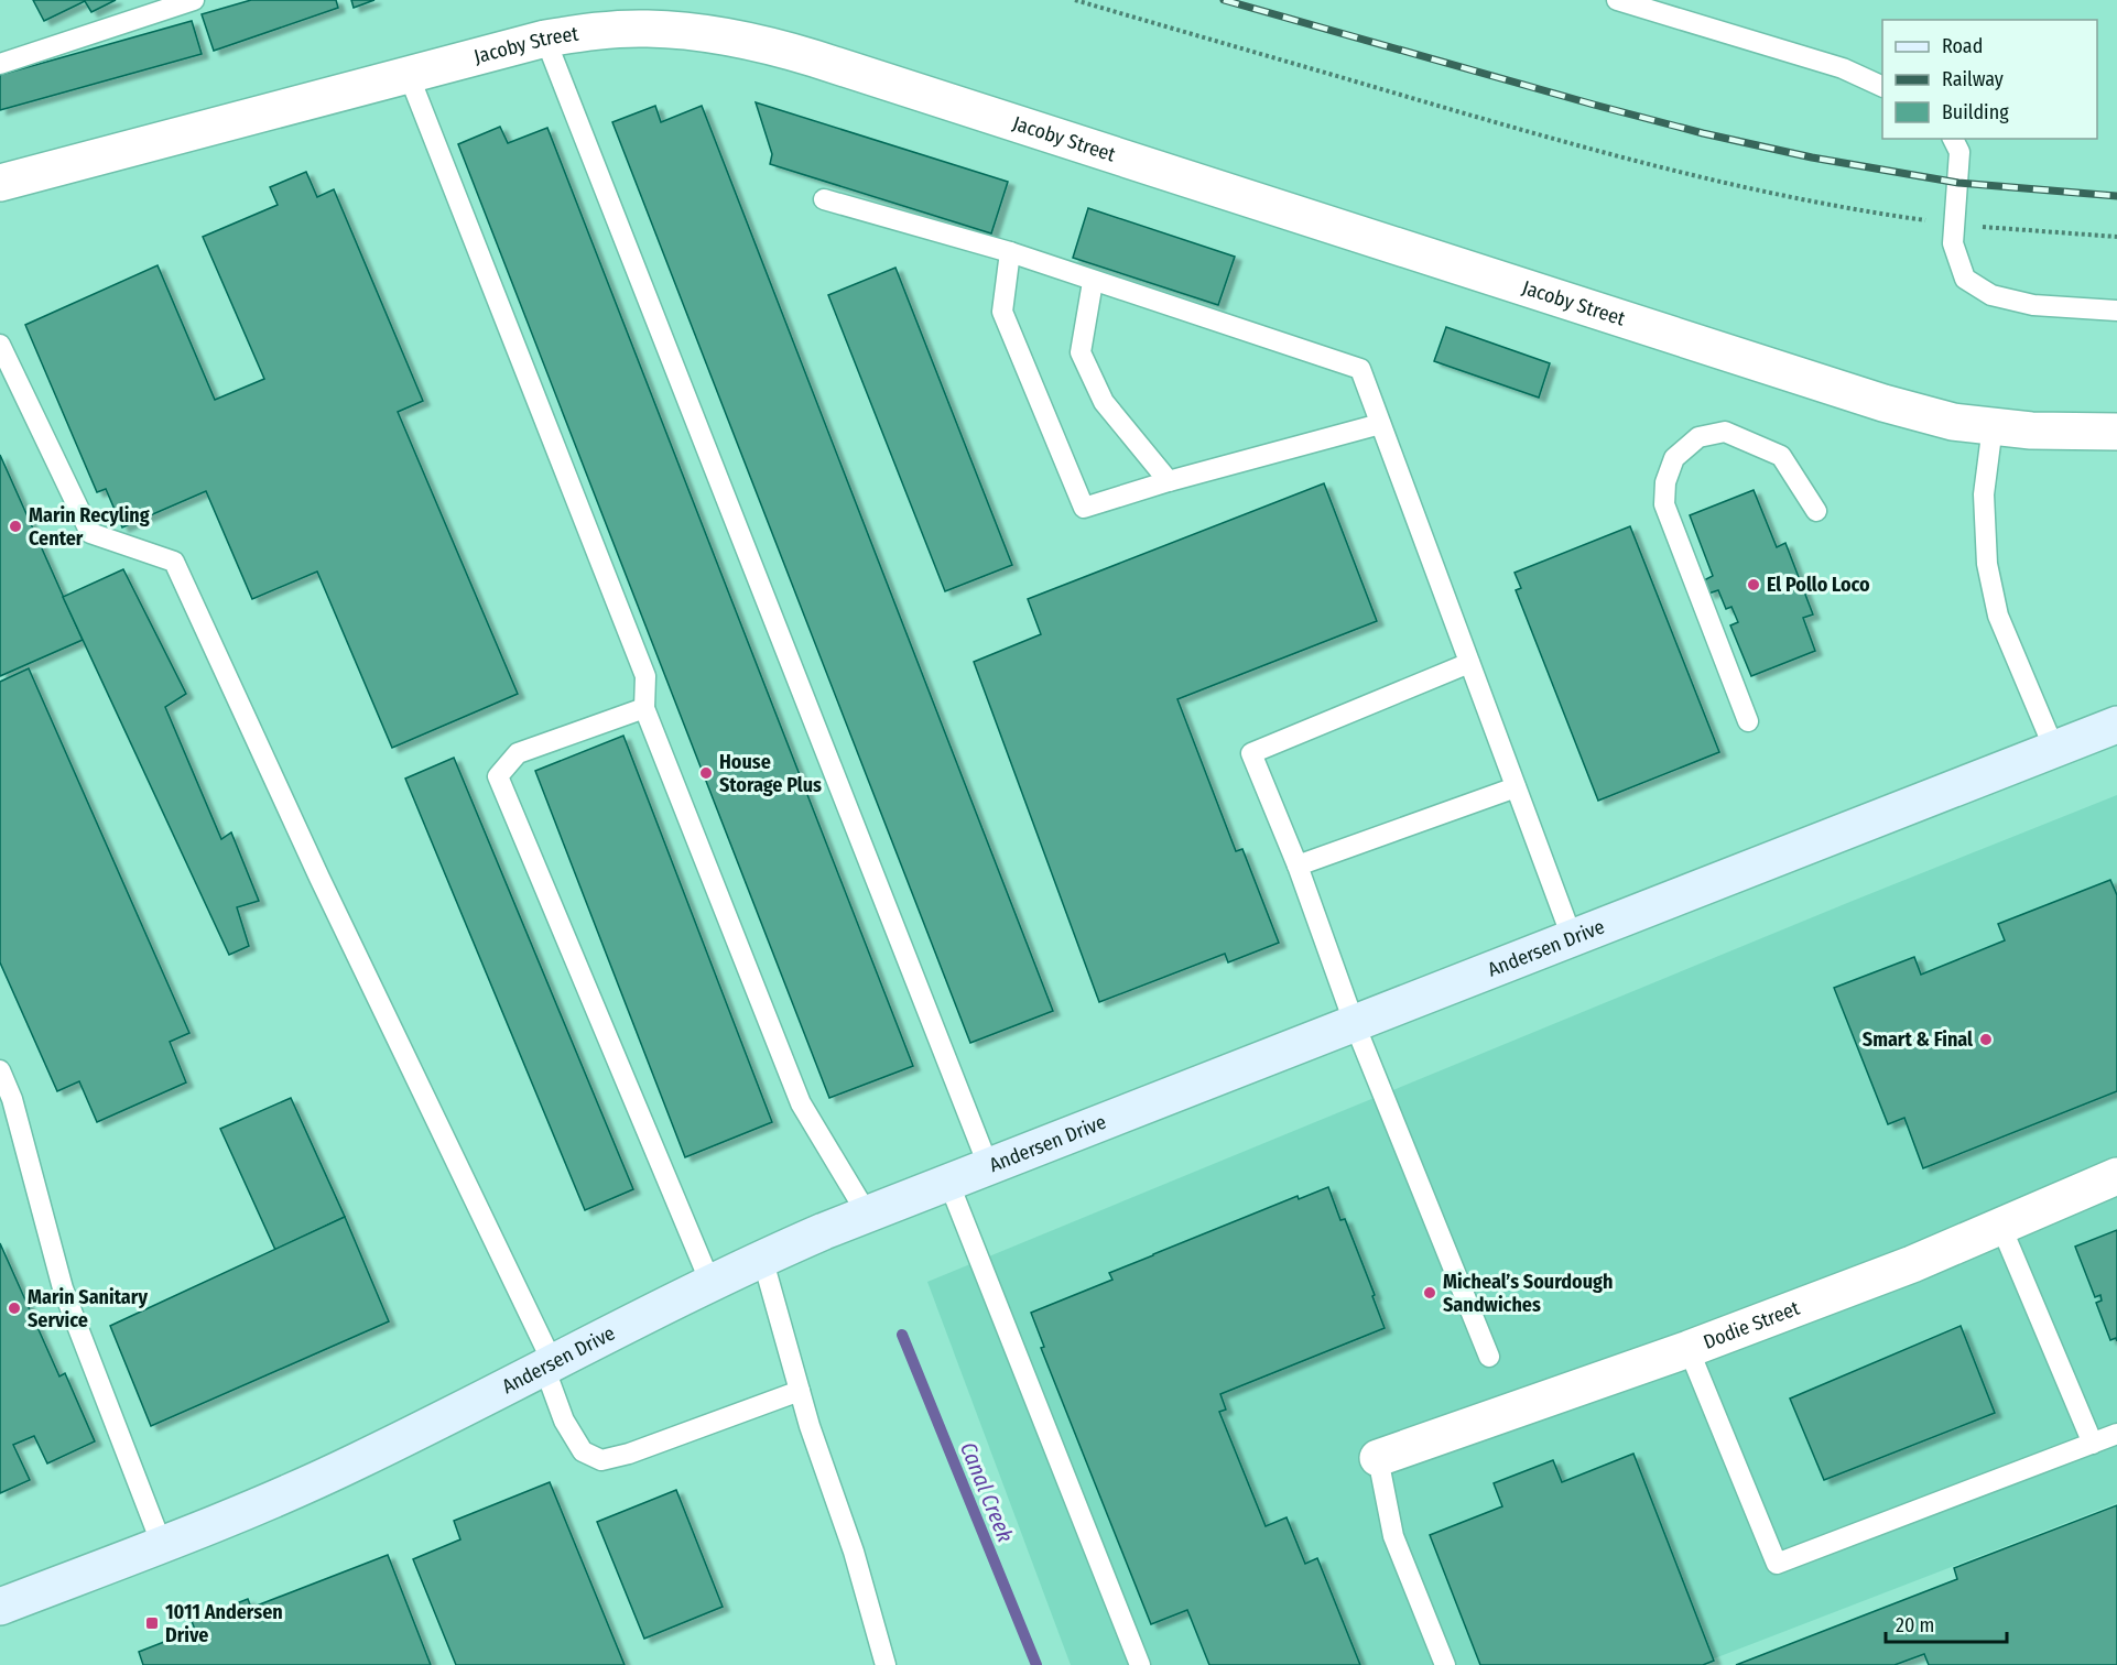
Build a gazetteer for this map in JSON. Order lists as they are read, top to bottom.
{
  "streets": {
    "main road": ["Andersen Drive"],
    "street": ["Jacoby Street", "Dodie Street"]
  },
  "water": ["Canal Creek"],
  "places": {
    "other": [
      "Marin Recyling Center",
      "El Pollo Loco",
      "House Storage Plus",
      "Smart & Final",
      "Micheal’s Sourdough Sandwiches",
      "Marin Sanitary Service"
    ],
    "transit": ["1011 Andersen Drive"]
  },
  "legend": ["Road", "Railway", "Building"],
  "scale_bar": "20 m"
}
